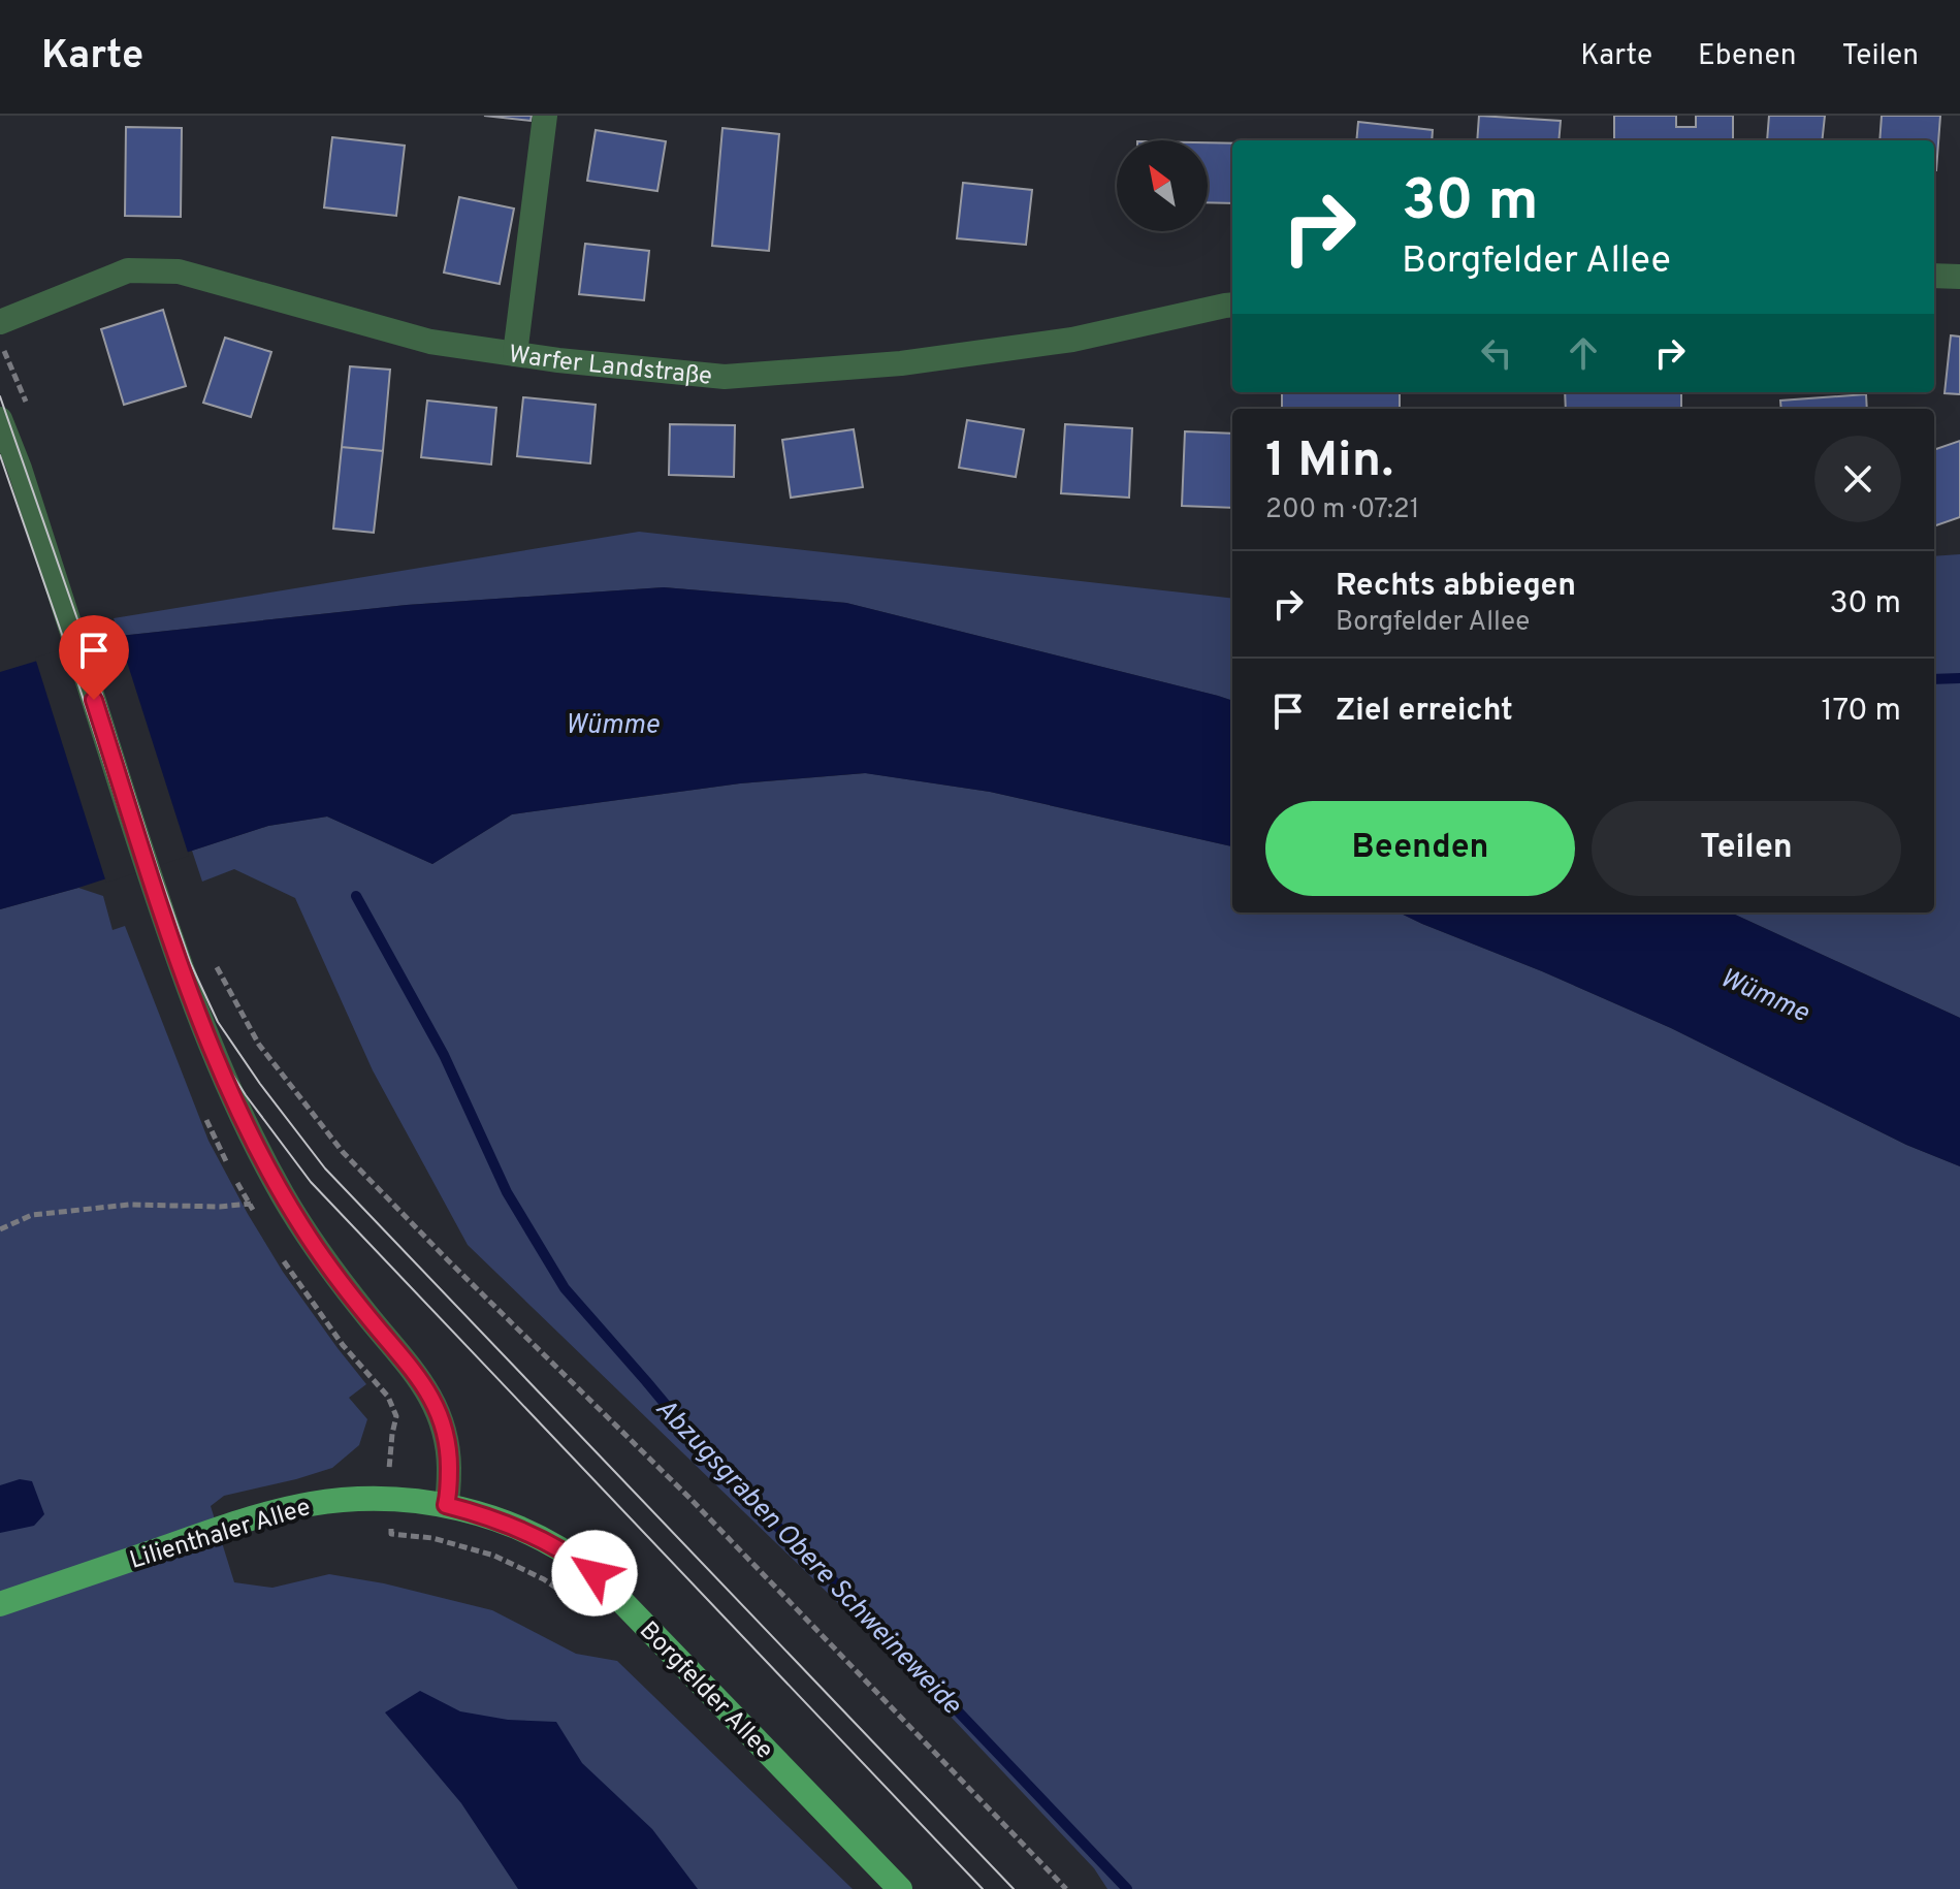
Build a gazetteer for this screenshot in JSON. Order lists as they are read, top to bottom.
{
  "streets": {
    "main road": ["Lilienthaler Allee", "Borgfelder Allee"],
    "street": ["Warfer Landstraße"]
  },
  "crossings": [
    ["Lilienthaler Allee", "Borgfelder Allee"]
  ],
  "water": ["Wümme", "Abzugsgraben Obere Schweineweide"],
  "north": "top left",
  "page": {
    "header": "Karte",
    "nav": ["Karte", "Ebenen", "Teilen"],
    "turn": ["30 m", "Borgfelder Allee"],
    "heading": ["1 Min.", "200 m · 07:21"],
    "list": [
      {
        "name": "Rechts abbiegen",
        "note": "Borgfelder Allee",
        "value": "30 m"
      },
      {
        "name": "Ziel erreicht",
        "value": "170 m"
      }
    ],
    "buttons": ["Beenden", "Teilen"]
  }
}
